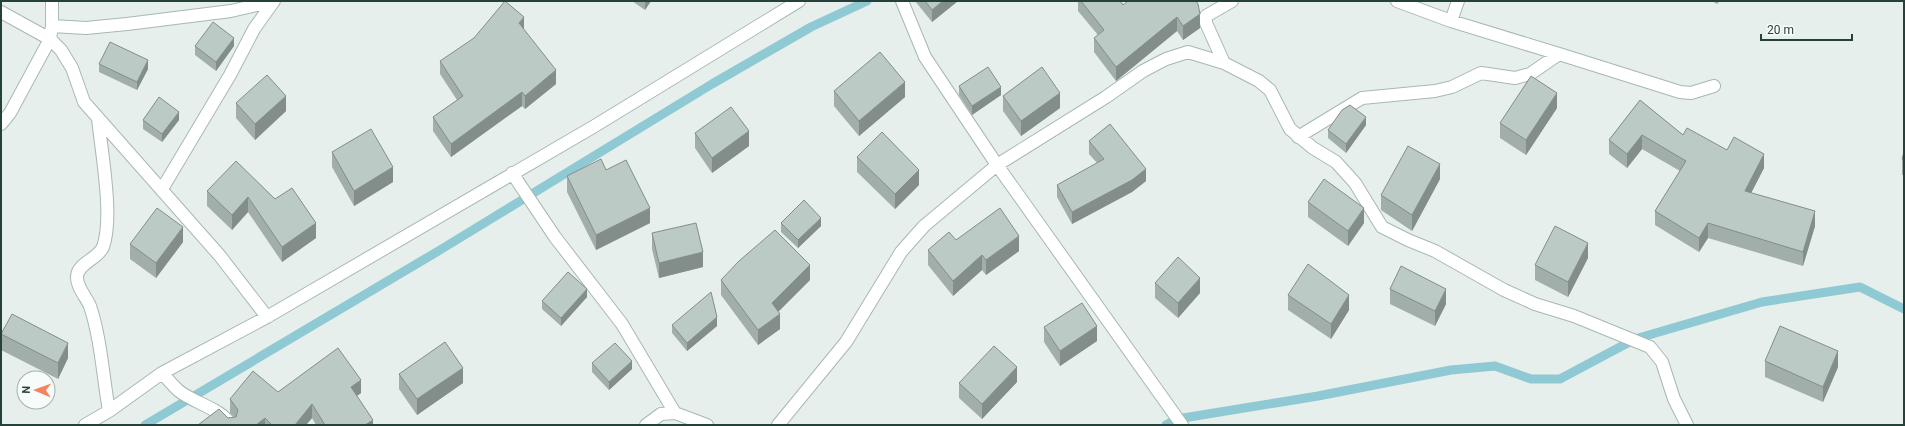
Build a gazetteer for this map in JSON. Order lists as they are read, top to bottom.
{
  "scale_bar": "20 m",
  "north": "left"
}
